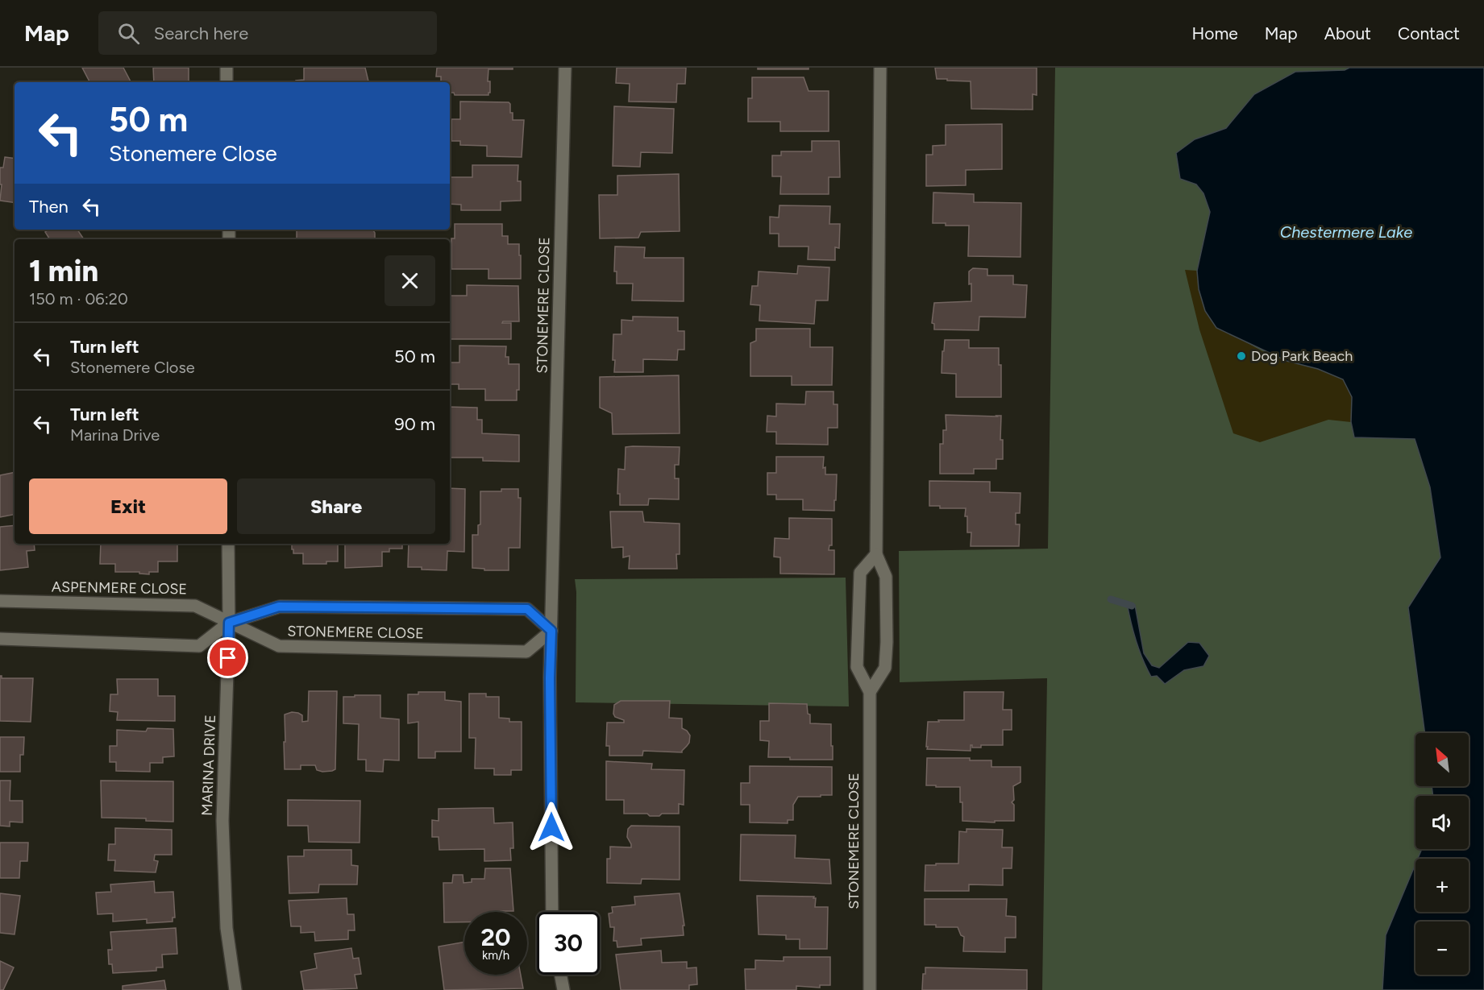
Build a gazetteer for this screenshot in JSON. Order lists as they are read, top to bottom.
{
  "streets": {
    "street": ["STONEMERE CLOSE", "ASPENMERE CLOSE", "MARINA DRIVE"]
  },
  "crossings": [
    ["STONEMERE CLOSE", "ASPENMERE CLOSE"],
    ["STONEMERE CLOSE", "MARINA DRIVE"],
    ["ASPENMERE CLOSE", "MARINA DRIVE"]
  ],
  "water": ["Chestermere Lake"],
  "places": ["Dog Park Beach"],
  "north": "top left",
  "page": {
    "header": "Map",
    "search": "Search here",
    "nav": [
      "Home",
      "Map",
      "About",
      "Contact"
    ],
    "turn": ["50 m", "Stonemere Close"],
    "then": "Then",
    "heading": ["1 min", "150 m · 06:20"],
    "list": [
      {
        "name": "Turn left",
        "note": "Stonemere Close",
        "value": "50 m"
      },
      {
        "name": "Turn left",
        "note": "Marina Drive",
        "value": "90 m"
      }
    ],
    "buttons": ["Exit", "Share"],
    "map_buttons": ["+", "−"],
    "speed": "20 km/h",
    "limit": "30"
  }
}
